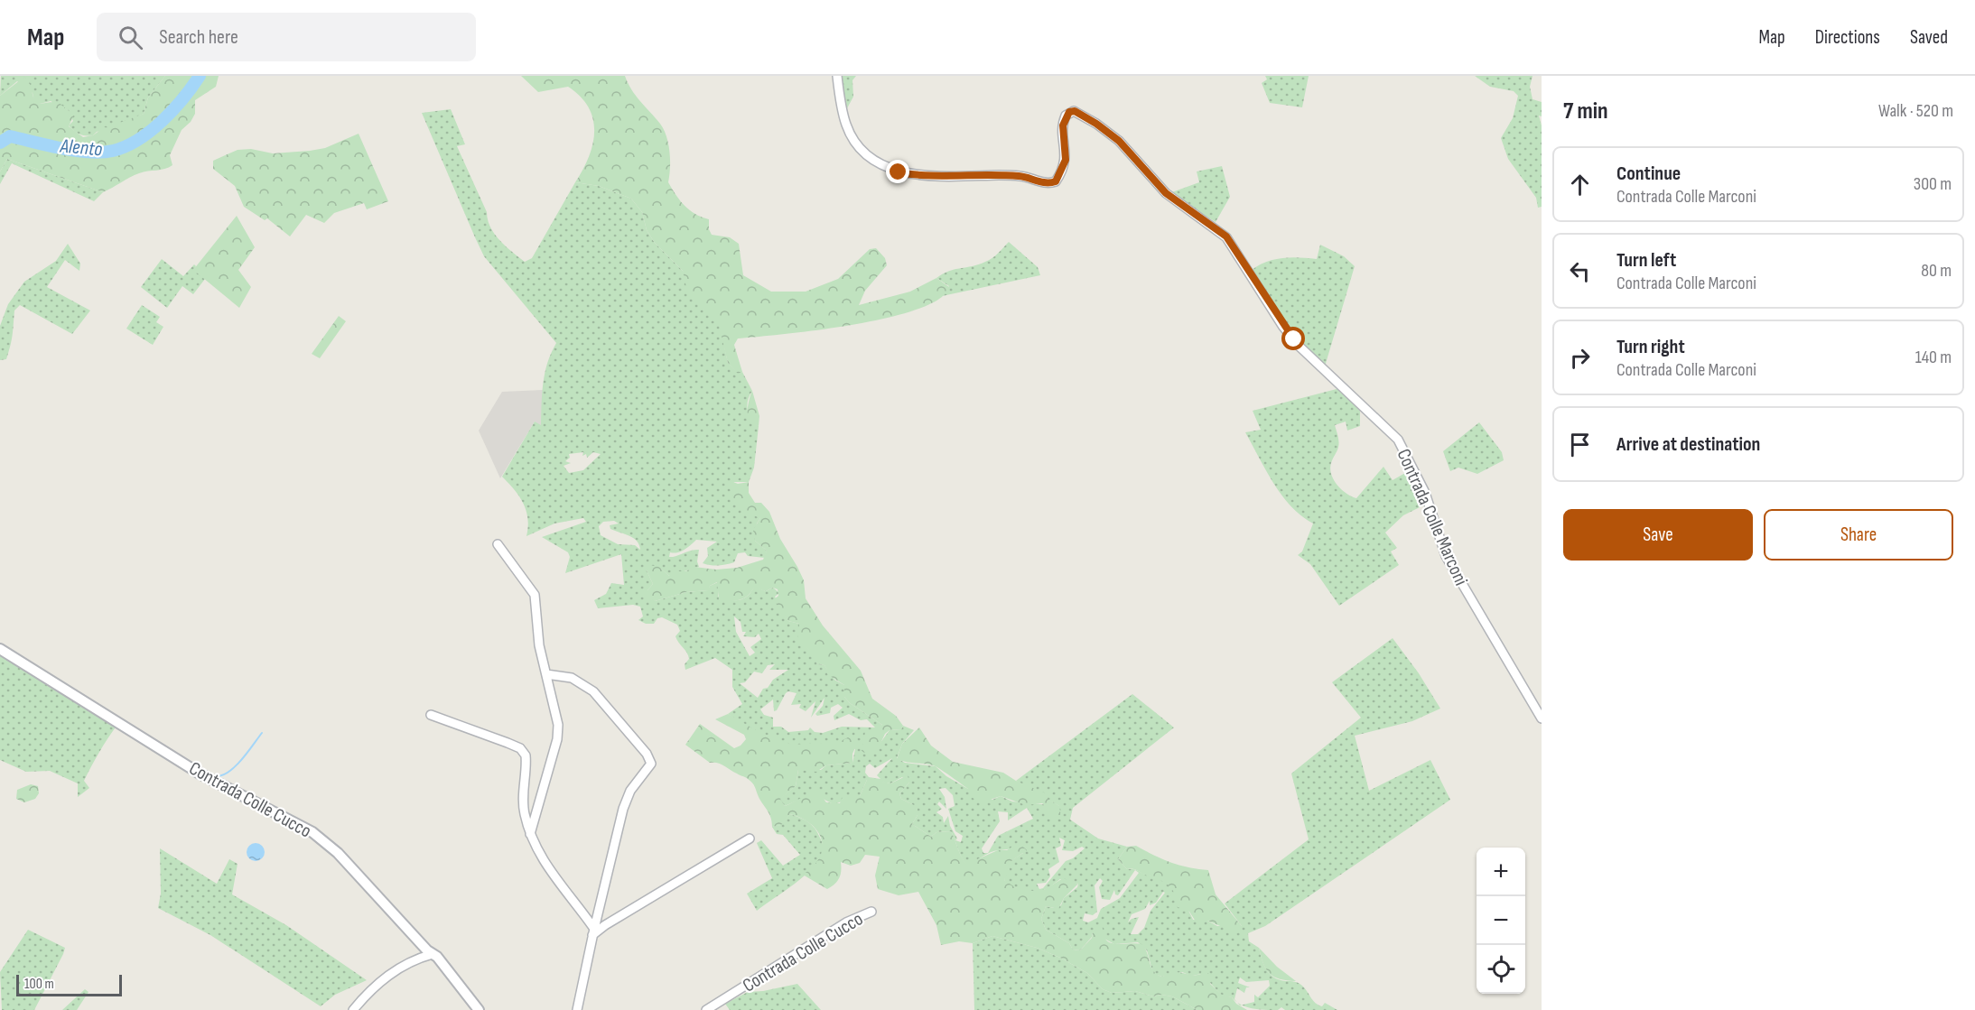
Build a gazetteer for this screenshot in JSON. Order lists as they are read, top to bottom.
{
  "streets": {
    "street": ["Contrada Colle Marconi", "Contrada Colle Cucco"]
  },
  "water": ["Alento"],
  "scale_bar": "100 m",
  "page": {
    "header": "Map",
    "search": "Search here",
    "nav": ["Map", "Directions", "Saved"],
    "heading": ["7 min", "Walk · 520 m"],
    "list": [
      ["Continue", "Contrada Colle Marconi", "300 m"],
      ["Turn left", "Contrada Colle Marconi", "80 m"],
      ["Turn right", "Contrada Colle Marconi", "140 m"],
      "Arrive at destination"
    ],
    "buttons": ["Save", "Share"],
    "map_buttons": ["+", "−"],
    "scale": "100 m"
  }
}
